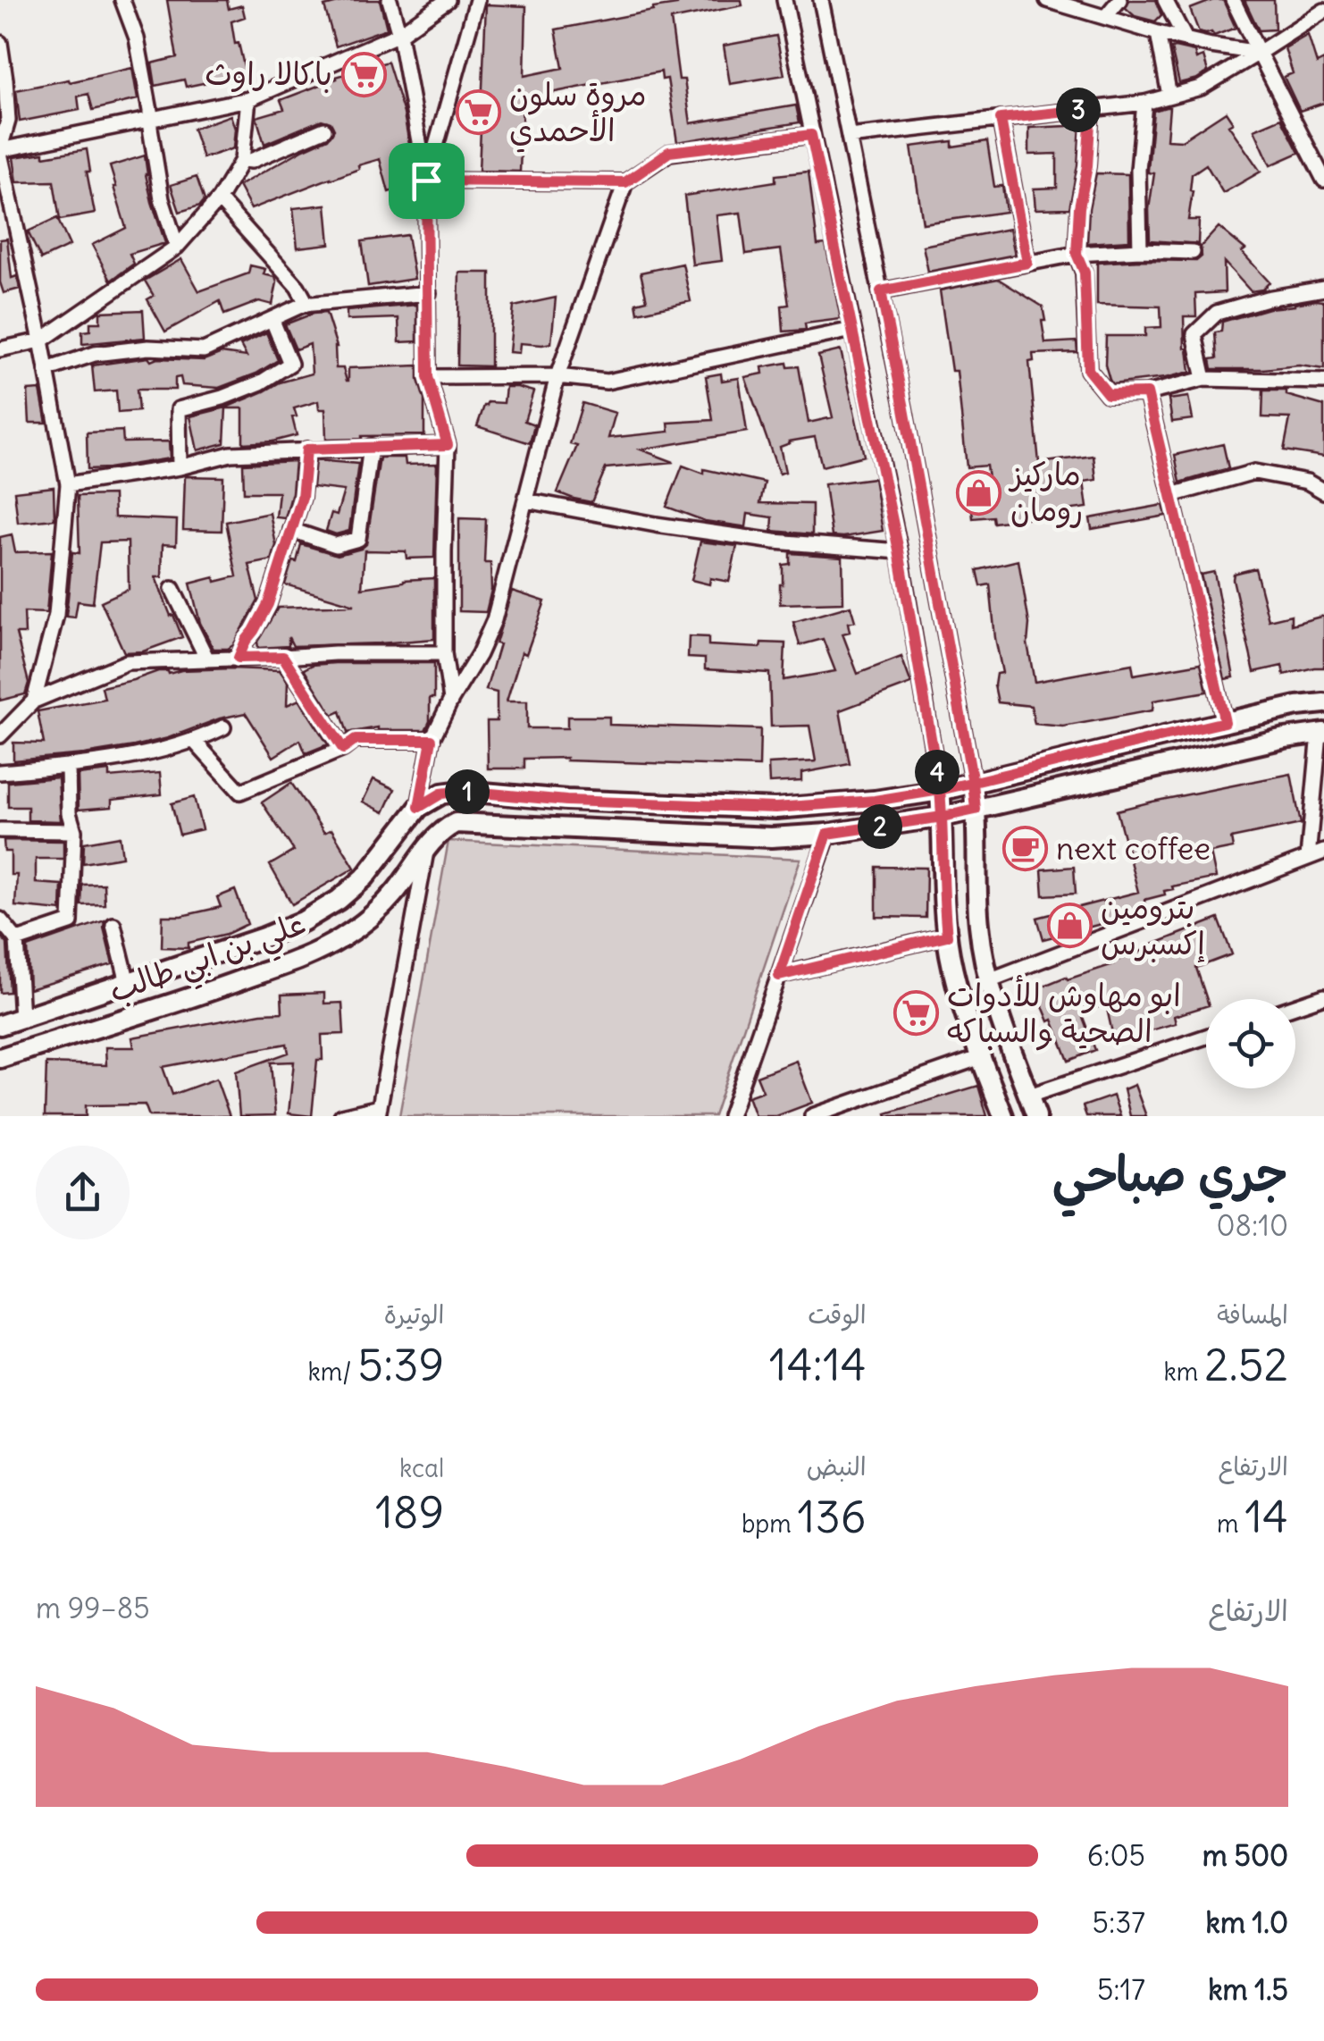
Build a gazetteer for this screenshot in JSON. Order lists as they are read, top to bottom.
{
  "streets": {
    "main road": ["علي بن ابي طالب"]
  },
  "places": {
    "supermarket": ["باكالا راوث", "مروة سلون الأحمدي", "ابو مهاوش للأدوات الصحية والسباكه"],
    "shop": ["ماركيز رومان", "بترومين إكسبرس"],
    "cafe": ["next coffee"]
  },
  "page": {
    "pins": [
      "3",
      "4",
      "1",
      "2"
    ],
    "heading": ["جري صباحي", "08:10"],
    "stats": [
      ["المسافة", "2.52 km"],
      ["الوقت", "14:14"],
      ["الوتيرة", "5:39 /km"],
      ["الارتفاع", "14 m"],
      ["النبض", "136 bpm"],
      ["kcal", "189"]
    ],
    "chart": ["الارتفاع", "85–99 m"],
    "list": [
      {
        "name": "500 m",
        "note": "6:05"
      },
      {
        "name": "1.0 km",
        "note": "5:37"
      },
      {
        "name": "1.5 km",
        "note": "5:17"
      }
    ]
  }
}
